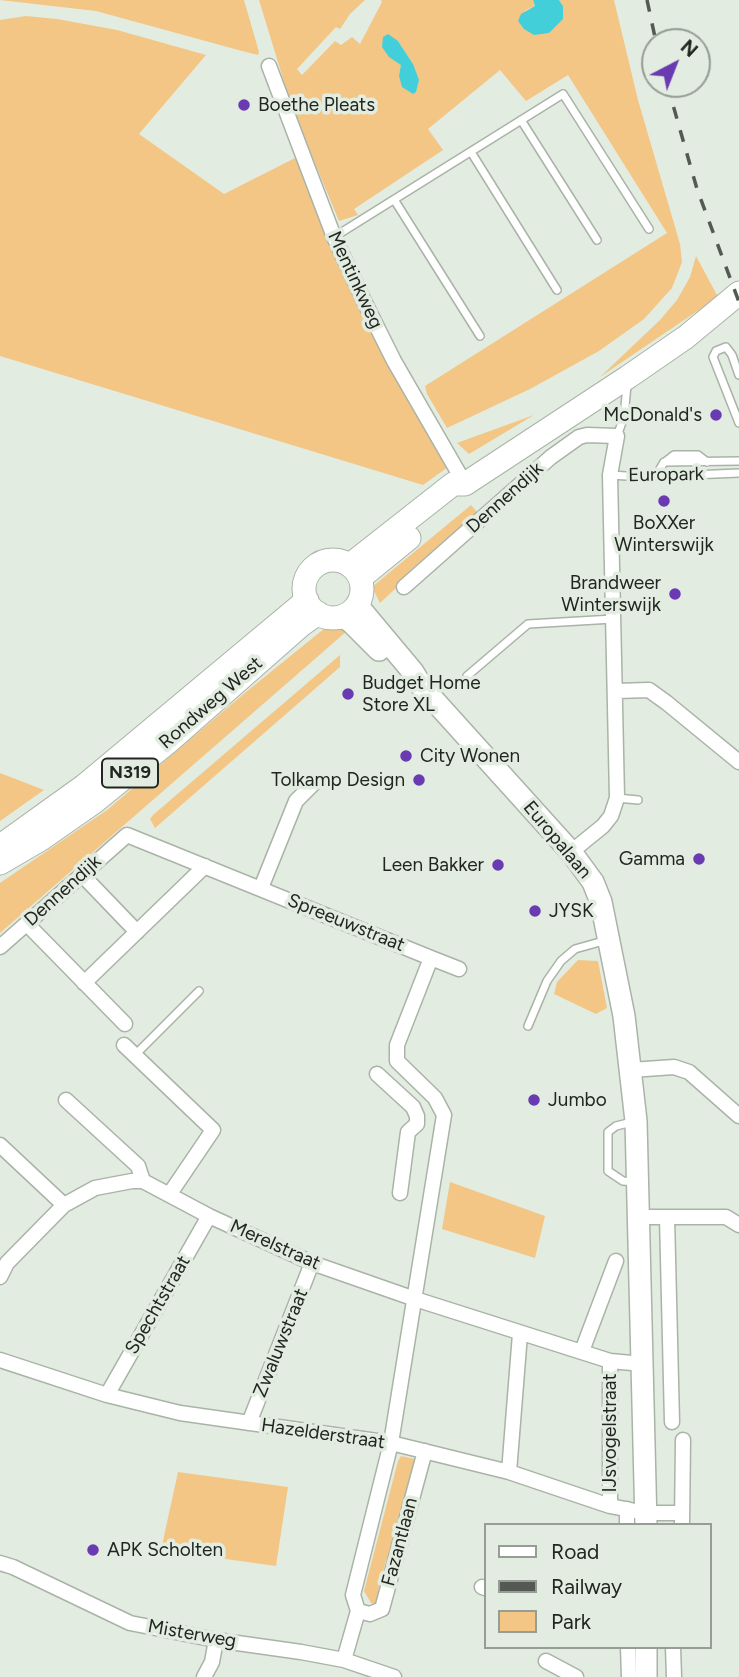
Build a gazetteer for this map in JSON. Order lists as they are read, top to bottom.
{
  "streets": {
    "main road": ["Rondweg West", "N319"],
    "street": [
      "Mentinkweg",
      "Europark",
      "Dennendijk",
      "Europalaan",
      "Spreeuwstraat",
      "Merelstraat",
      "Spechtstraat",
      "Zwaluwstraat",
      "IJsvogelstraat",
      "Hazelderstraat",
      "Fazantlaan",
      "Misterweg"
    ]
  },
  "crossings": [
    ["Europark", "Dennendijk"],
    ["Dennendijk", "Spreeuwstraat"],
    ["Rondweg West", "Europalaan"],
    ["Europalaan", "IJsvogelstraat"],
    ["Europalaan", "Hazelderstraat"],
    ["Merelstraat", "Spechtstraat"],
    ["Merelstraat", "Zwaluwstraat"],
    ["Merelstraat", "IJsvogelstraat"],
    ["Spechtstraat", "Hazelderstraat"],
    ["Zwaluwstraat", "Hazelderstraat"],
    ["IJsvogelstraat", "Hazelderstraat"],
    ["Hazelderstraat", "Fazantlaan"]
  ],
  "places": [
    "Boethe Pleats",
    "McDonald's",
    "BoXXer Winterswijk",
    "Brandweer Winterswijk",
    "Budget Home Store XL",
    "City Wonen",
    "Tolkamp Design",
    "Gamma",
    "Leen Bakker",
    "JYSK",
    "Jumbo",
    "APK Scholten"
  ],
  "legend": ["Road", "Railway", "Park"],
  "north": "top right"
}
